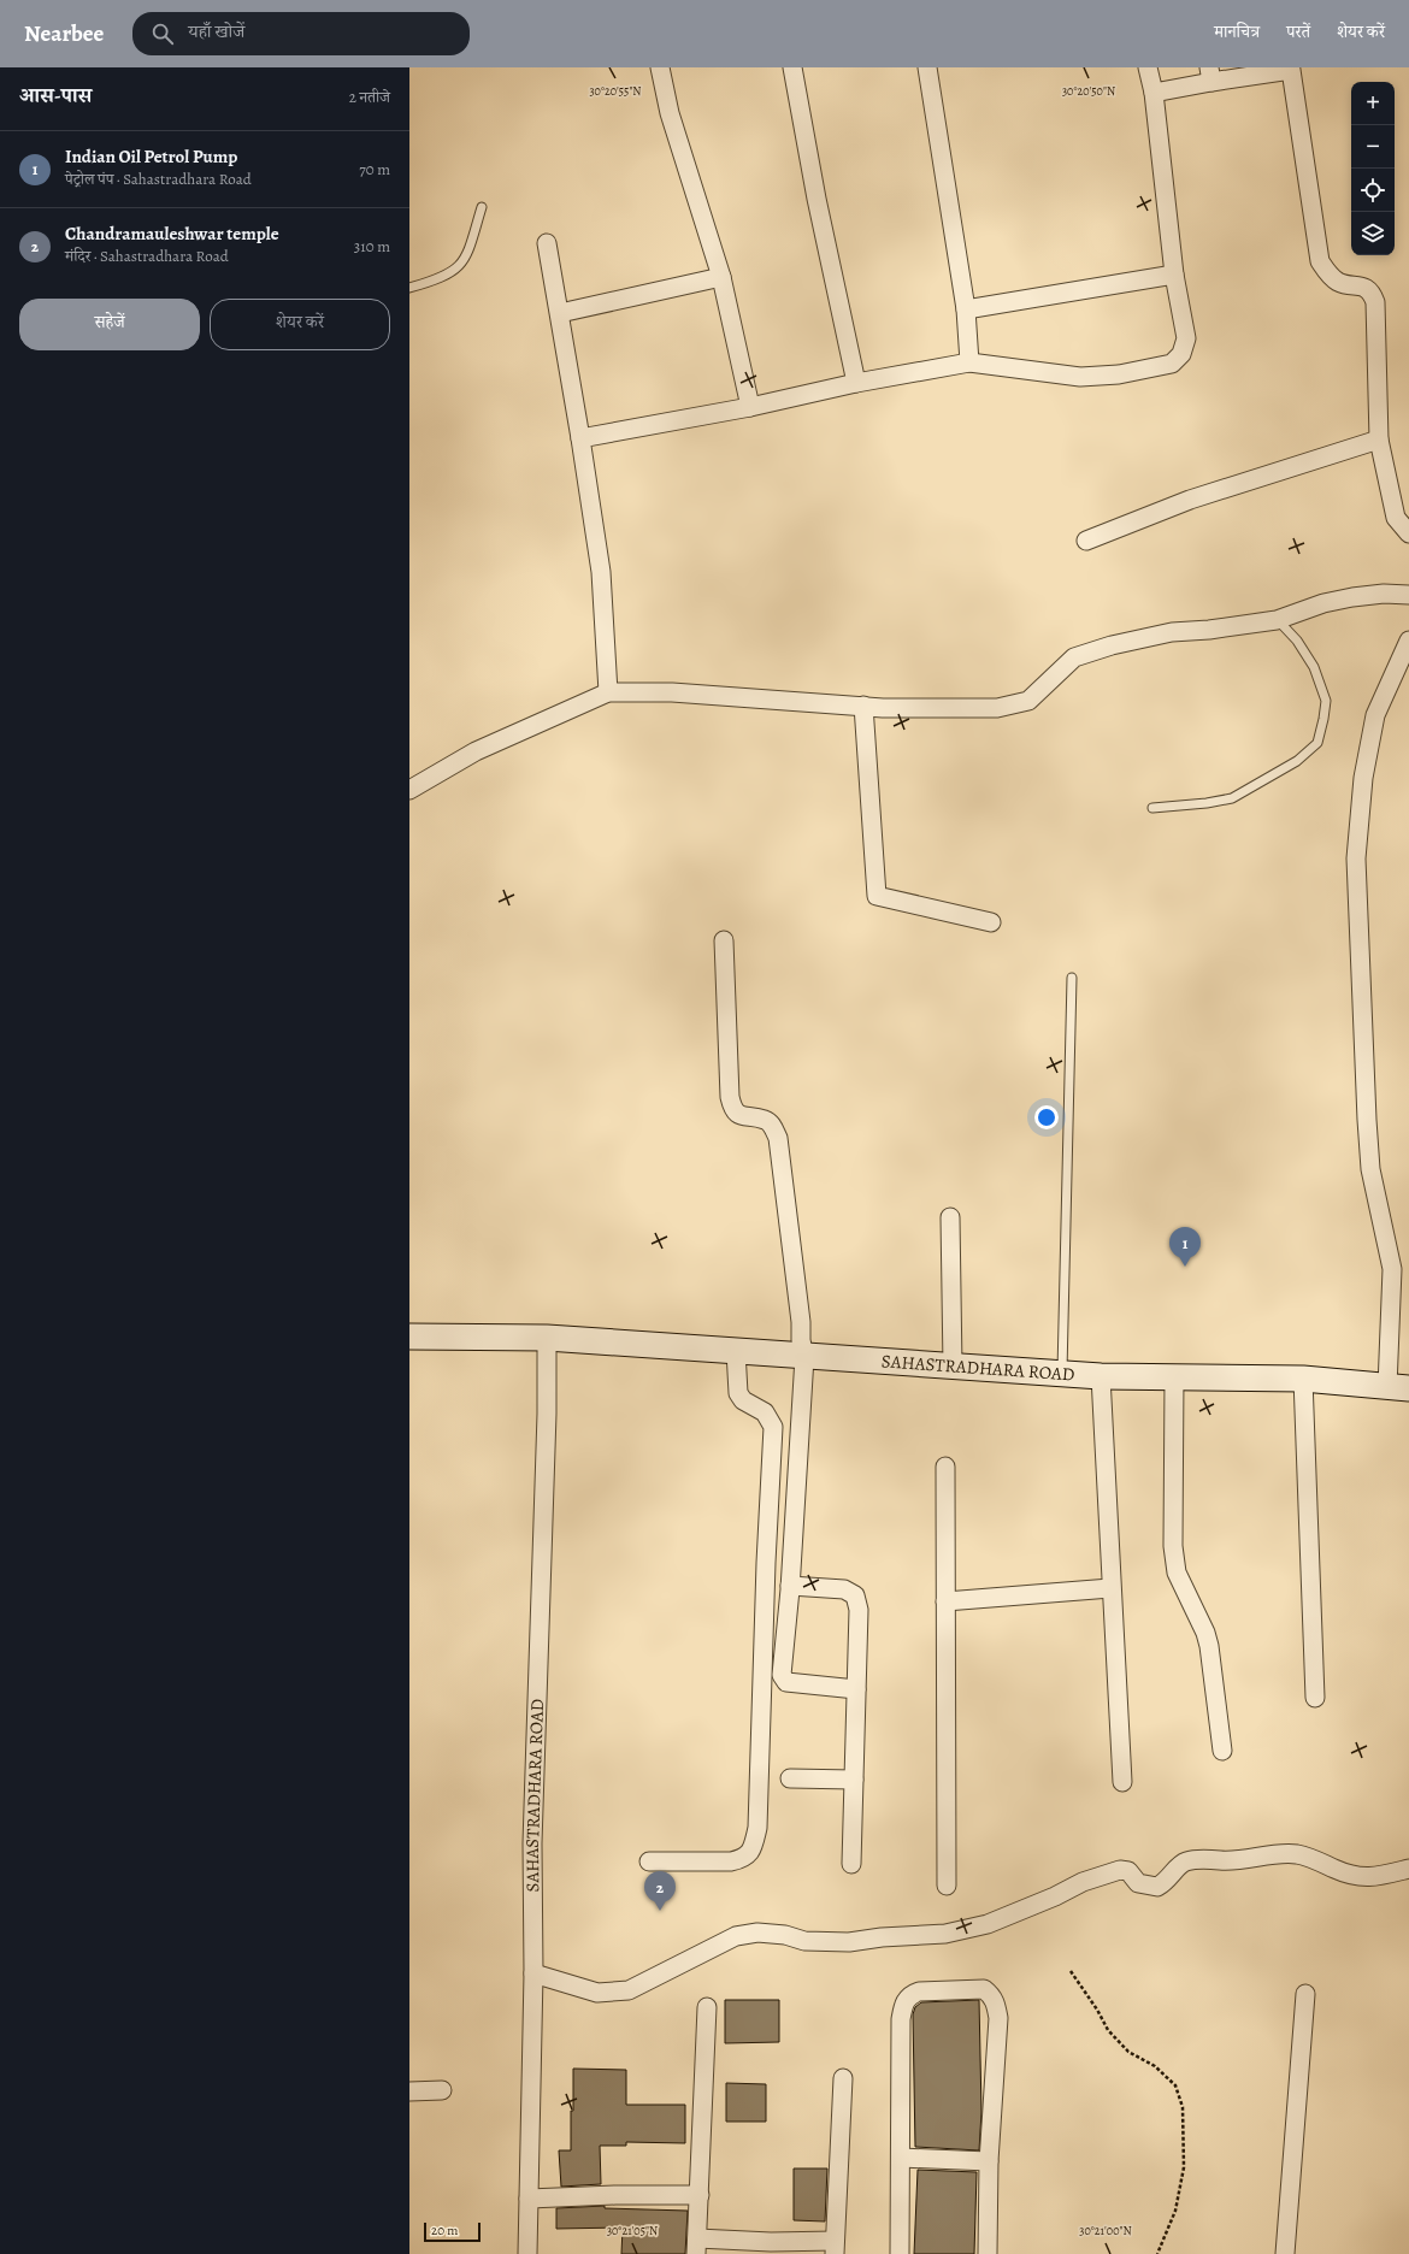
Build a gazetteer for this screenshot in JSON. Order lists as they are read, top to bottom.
{
  "streets": {
    "main road": ["SAHASTRADHARA ROAD"]
  },
  "scale_bar": "20 m",
  "page": {
    "header": "Nearbee",
    "search": "यहाँ खोजें",
    "nav": ["मानचित्र", "परतें", "शेयर करें"],
    "heading": ["आस-पास", "2 नतीजे"],
    "map_buttons": ["+", "−"],
    "list": [
      {
        "mark": "1",
        "name": "Indian Oil Petrol Pump",
        "note": "पेट्रोल पंप · Sahastradhara Road",
        "value": "70 m"
      },
      {
        "mark": "2",
        "name": "Chandramauleshwar temple",
        "note": "मंदिर · Sahastradhara Road",
        "value": "310 m"
      }
    ],
    "buttons": ["सहेजें", "शेयर करें"],
    "pins": ["1", "2"],
    "scale": "20 m"
  },
  "coordinates": [
    "30°20'50\"N",
    "30°20'55\"N",
    "30°21'05\"N",
    "30°21'00\"N"
  ]
}
